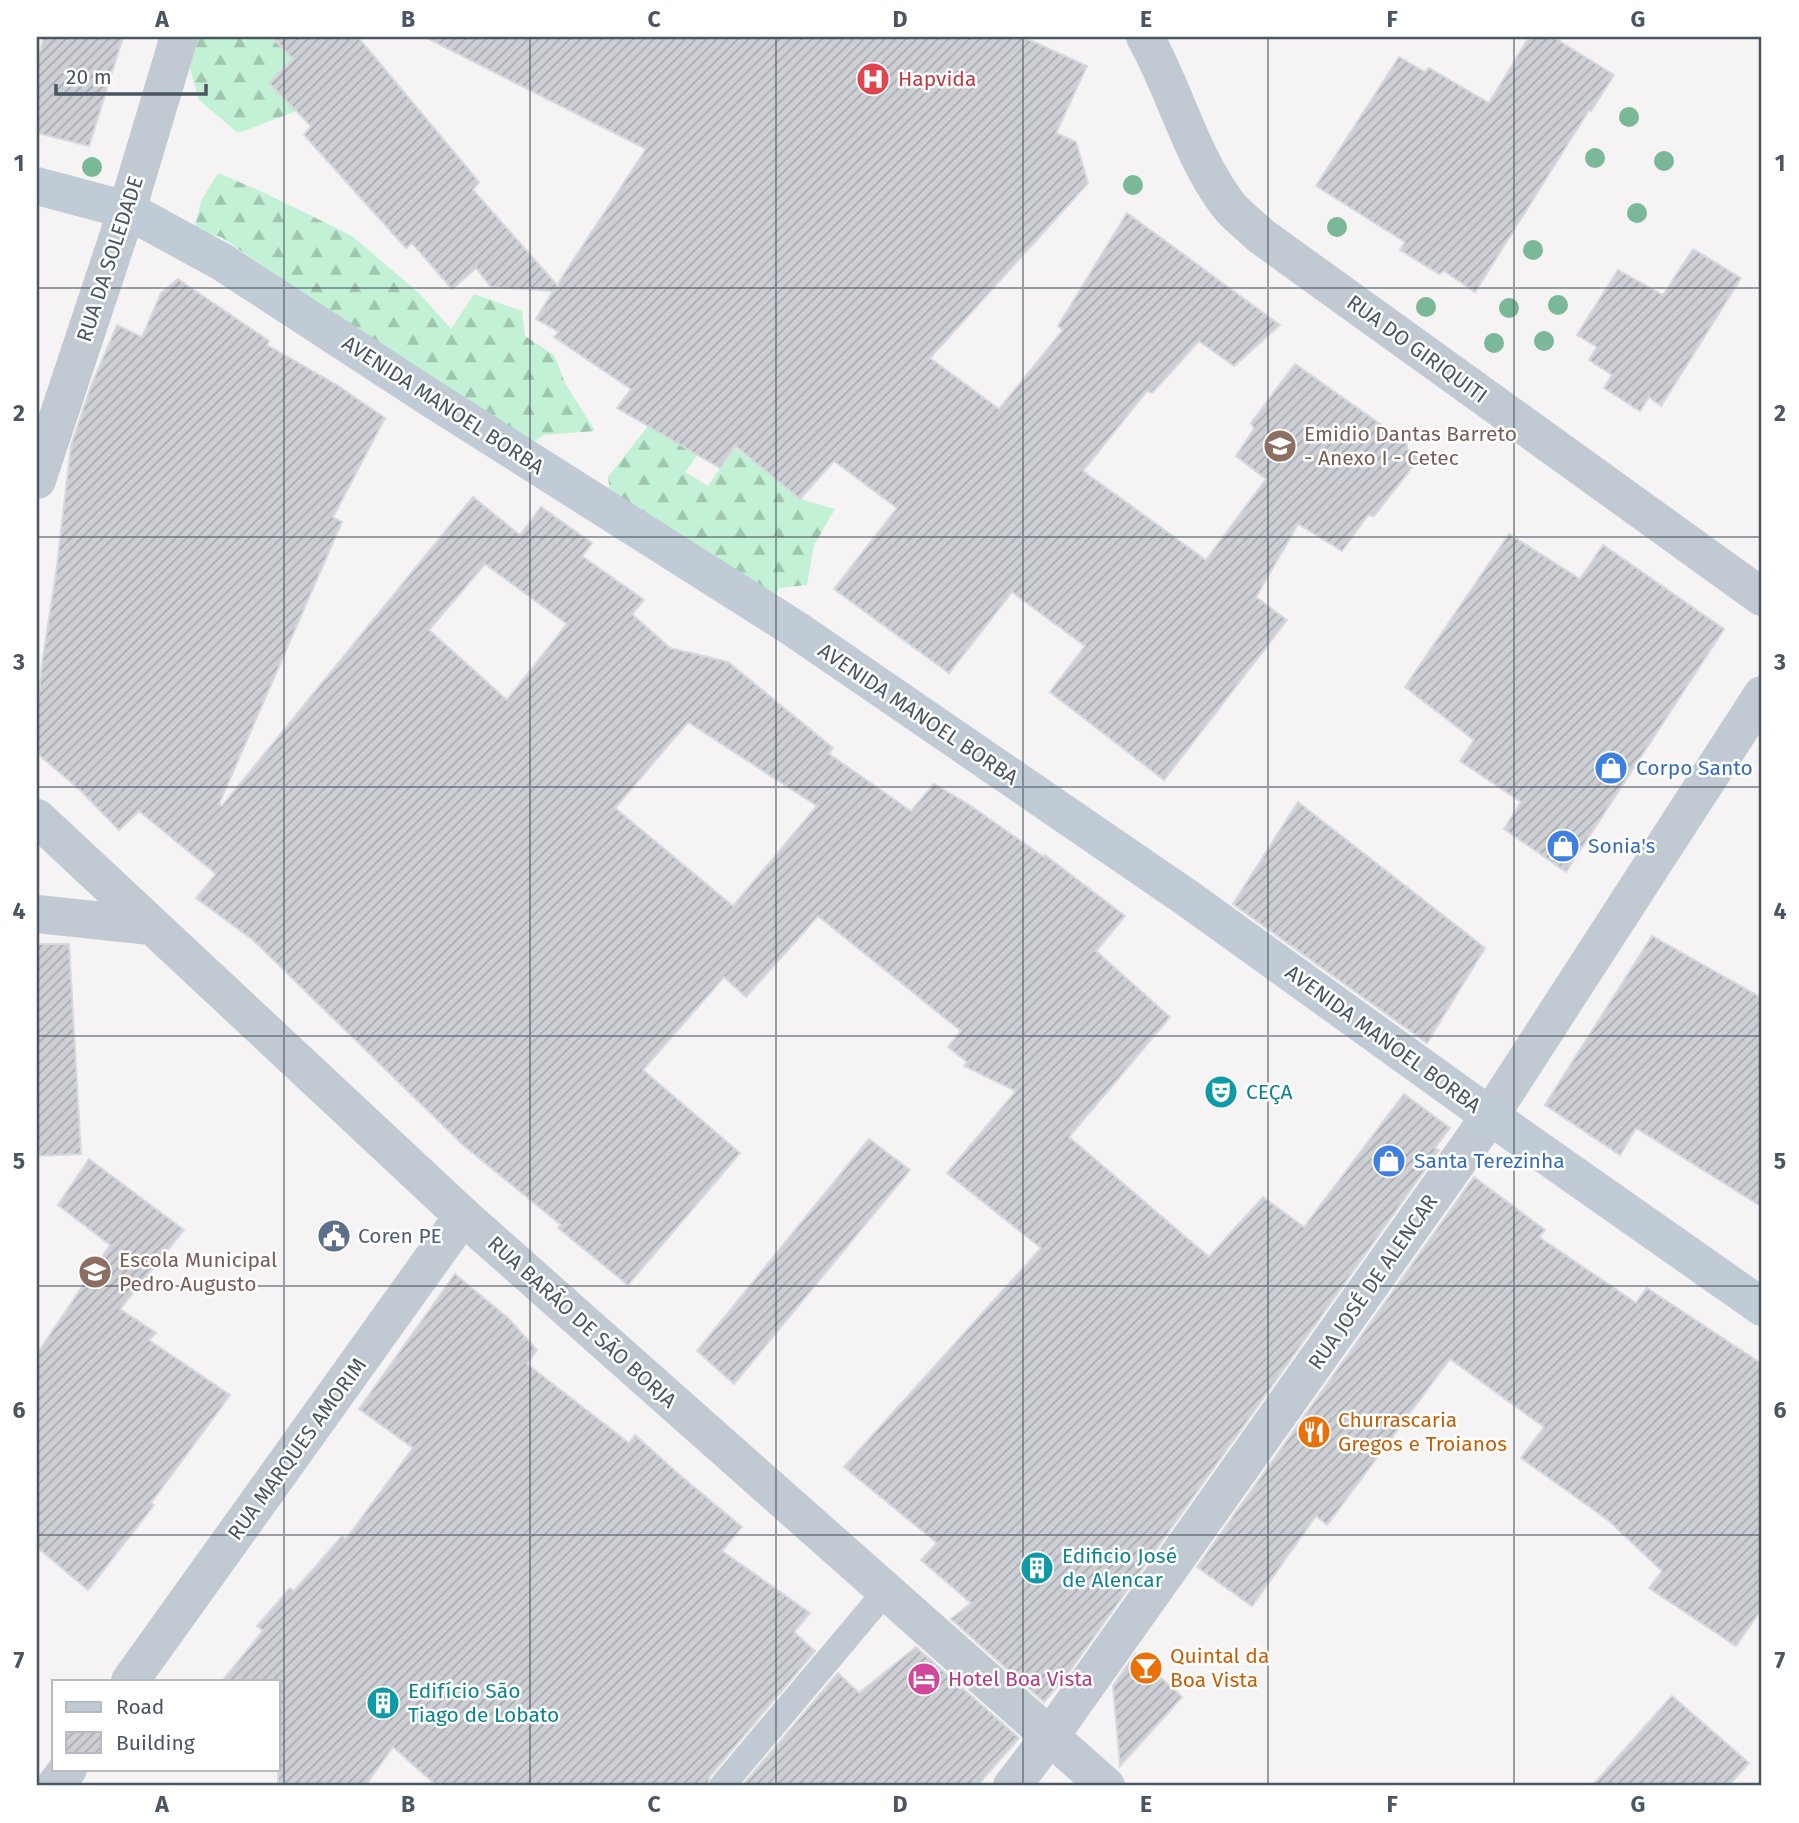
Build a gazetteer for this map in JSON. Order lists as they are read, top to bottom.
{
  "streets": {
    "main road": ["AVENIDA MANOEL BORBA"],
    "street": [
      "RUA DA SOLEDADE",
      "RUA DO GIRIQUITI",
      "RUA JOSÉ DE ALENCAR",
      "RUA BARÃO DE SÃO BORJA",
      "RUA MARQUES AMORIM"
    ]
  },
  "crossings": [
    ["RUA DA SOLEDADE", "AVENIDA MANOEL BORBA"],
    ["AVENIDA MANOEL BORBA", "RUA JOSÉ DE ALENCAR"],
    ["RUA JOSÉ DE ALENCAR", "RUA BARÃO DE SÃO BORJA"],
    ["RUA BARÃO DE SÃO BORJA", "RUA MARQUES AMORIM"]
  ],
  "places": {
    "hospital": ["Hapvida"],
    "school or university": ["Emidio Dantas Barreto - Anexo I - Cetec", "Escola Municipal Pedro Augusto"],
    "shop": ["Corpo Santo", "Sonia's", "Santa Terezinha"],
    "theatre": ["CEÇA"],
    "public building": ["Coren PE"],
    "restaurant": ["Churrascaria Gregos e Troianos"],
    "building": ["Edificio José de Alencar", "Edifício São Tiago de Lobato"],
    "bar": ["Quintal da Boa Vista"],
    "hotel": ["Hotel Boa Vista"]
  },
  "legend": ["Road", "Building"],
  "scale_bar": "20 m",
  "grid": {
    "columns": [
      "A",
      "B",
      "C",
      "D",
      "E",
      "F",
      "G"
    ],
    "rows": [
      "1",
      "2",
      "3",
      "4",
      "5",
      "6",
      "7"
    ]
  }
}
